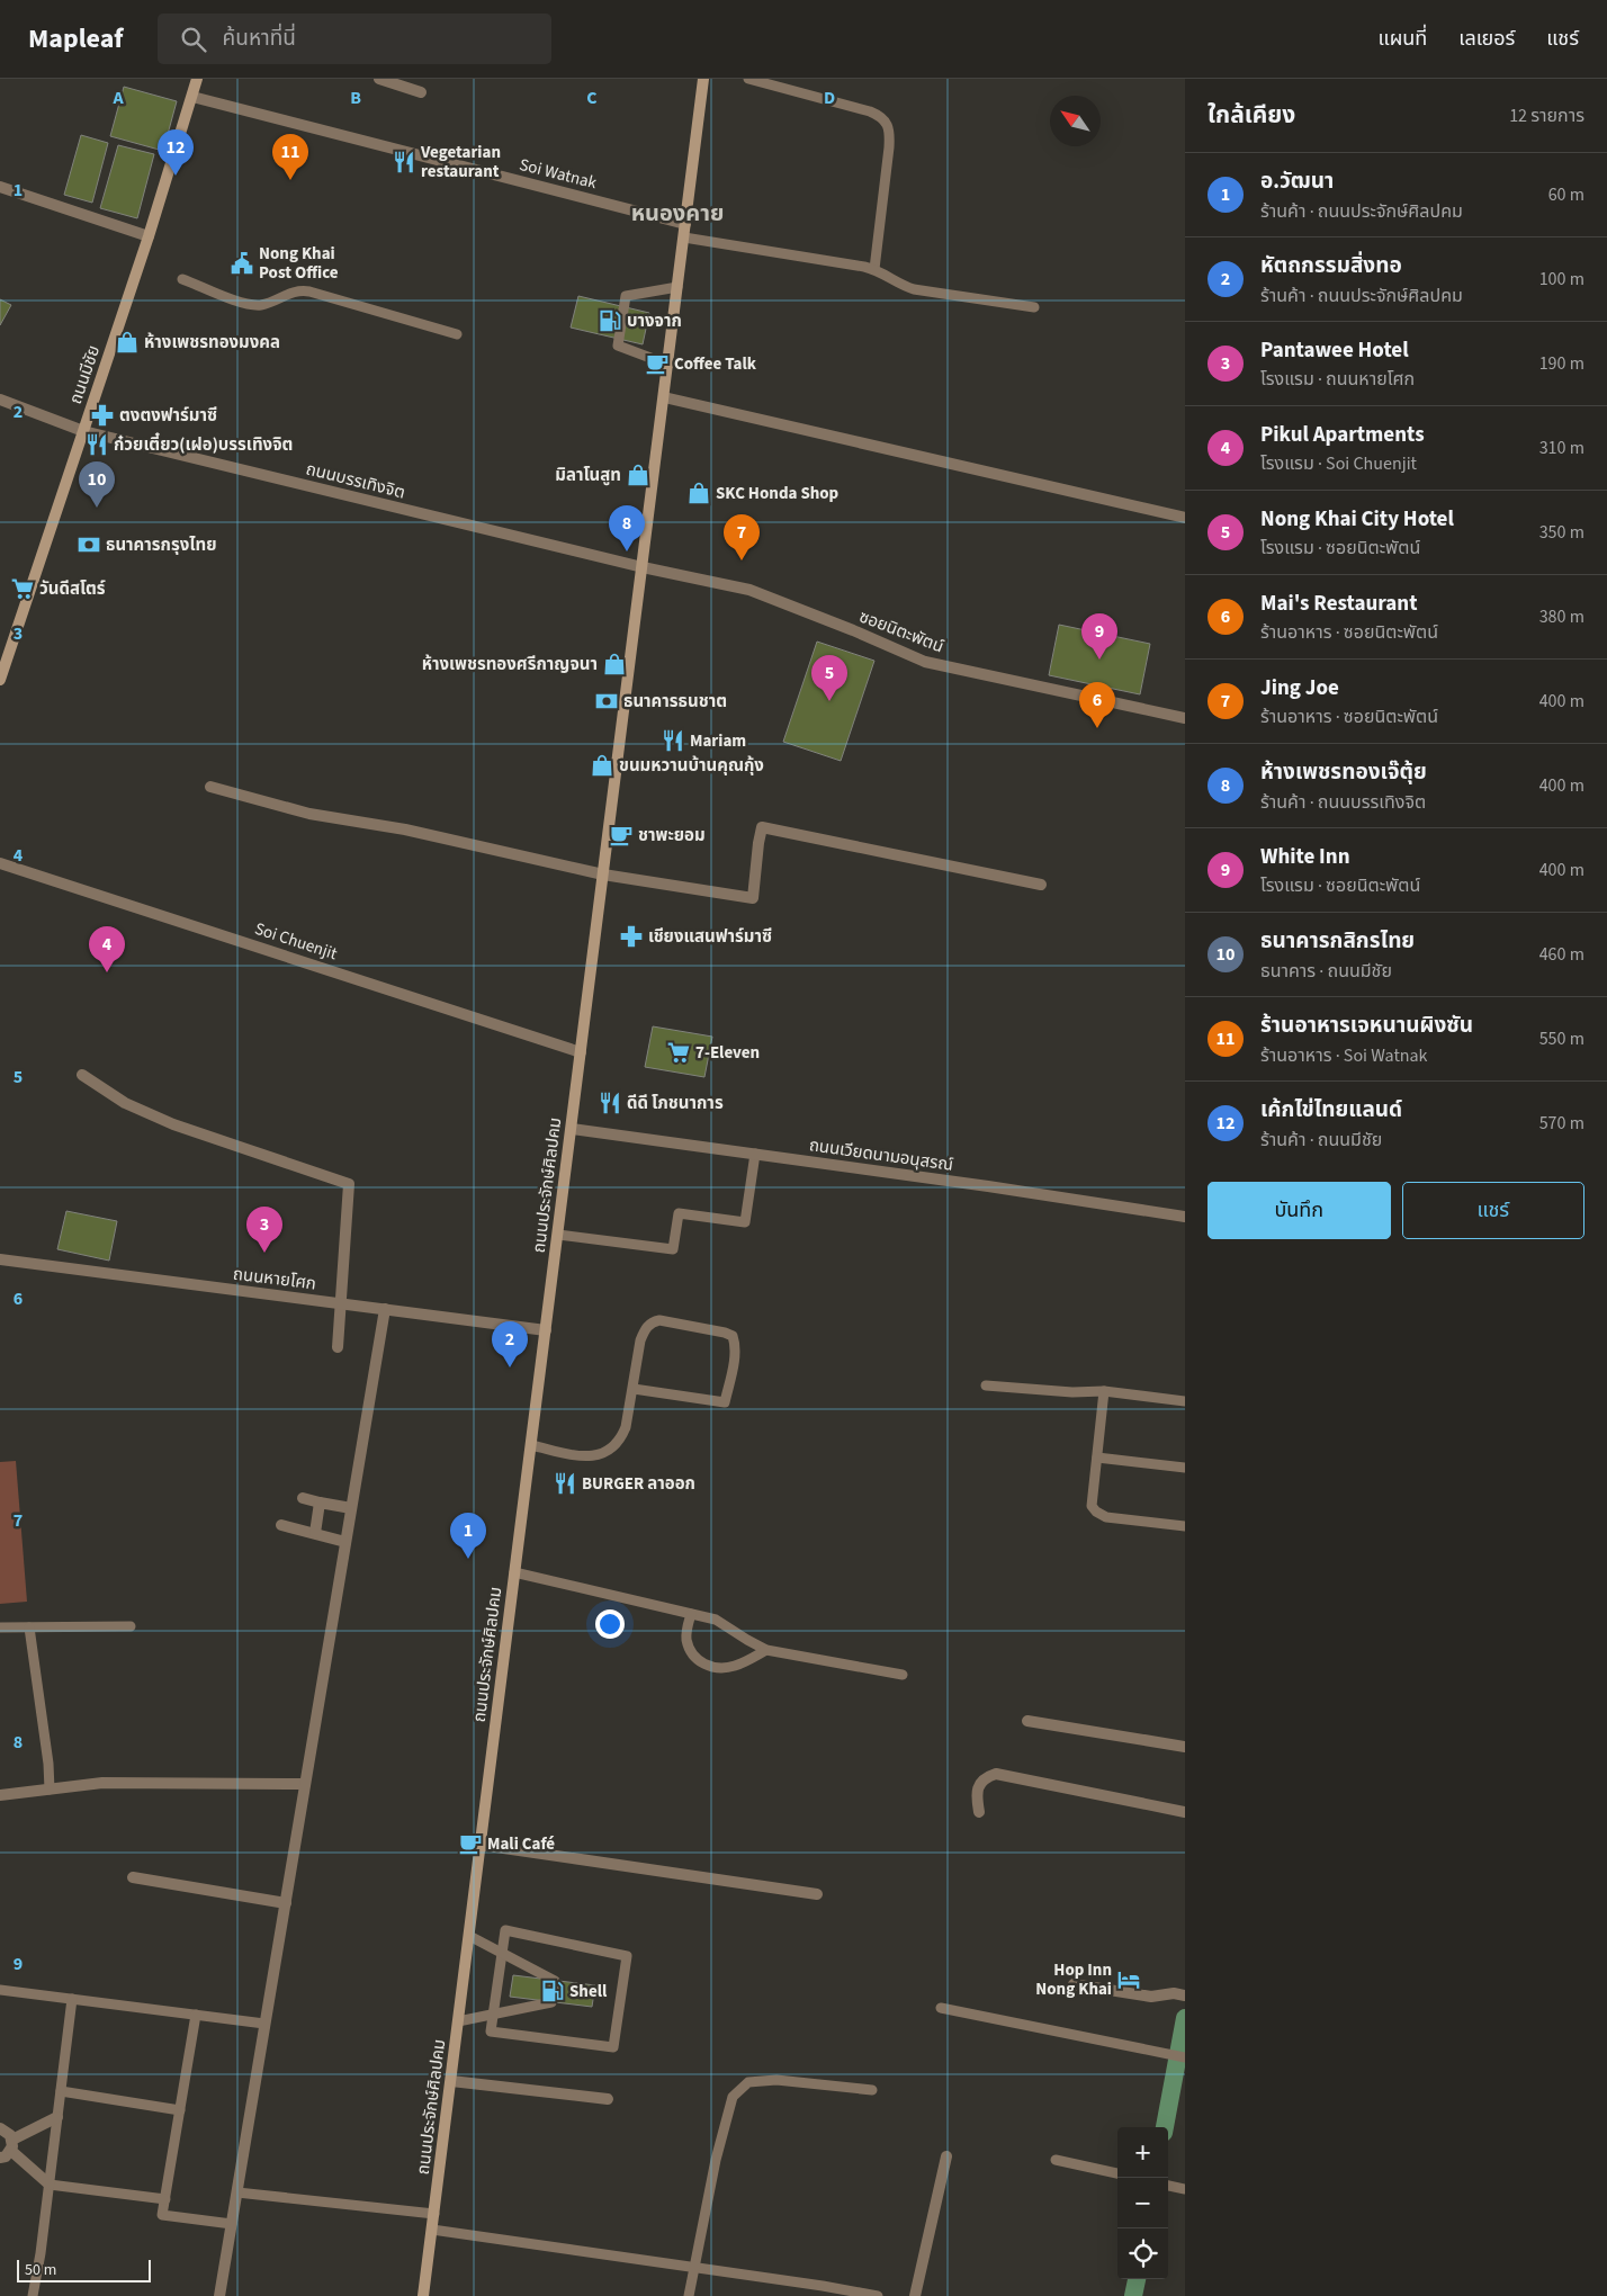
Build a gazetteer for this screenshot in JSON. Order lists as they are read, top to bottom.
{
  "streets": {
    "street": [
      "Soi Watnak",
      "ถนนมีชัย",
      "ถนนบรรเทิงจิต",
      "ซอยนิตะพัตน์",
      "Soi Chuenjit",
      "ถนนเวียดนามอนุสรณ์",
      "ถนนประจักษ์ศิลปคม",
      "ถนนหายโศก"
    ]
  },
  "crossings": [
    ["Soi Watnak", "ถนนมีชัย"],
    ["Soi Watnak", "ถนนประจักษ์ศิลปคม"],
    ["ถนนมีชัย", "ถนนบรรเทิงจิต"],
    ["ถนนบรรเทิงจิต", "ซอยนิตะพัตน์"],
    ["ถนนบรรเทิงจิต", "ถนนประจักษ์ศิลปคม"],
    ["ซอยนิตะพัตน์", "ถนนประจักษ์ศิลปคม"],
    ["Soi Chuenjit", "ถนนประจักษ์ศิลปคม"],
    ["ถนนเวียดนามอนุสรณ์", "ถนนประจักษ์ศิลปคม"],
    ["ถนนประจักษ์ศิลปคม", "ถนนหายโศก"]
  ],
  "districts": ["หนองคาย"],
  "places": {
    "restaurant": [
      "Vegetarian restaurant",
      "ก๋วยเตี๋ยว(เฝอ)บรรเทิงจิต",
      "Mariam",
      "ดีดี โภชนาการ",
      "BURGER ลาออก"
    ],
    "public building": ["Nong Khai Post Office"],
    "fuel station": ["บางจาก", "Shell"],
    "shop": [
      "ห้างเพชรทองมงคล",
      "มิลาโนสูท",
      "SKC Honda Shop",
      "ห้างเพชรทองศรีกาญจนา",
      "ขนมหวานบ้านคุณกุ้ง"
    ],
    "cafe": ["Coffee Talk", "ชาพะยอม", "Mali Café"],
    "pharmacy": ["ตงตงฟาร์มาซี", "เชียงแสนฟาร์มาซี"],
    "bank": ["ธนาคารกรุงไทย", "ธนาคารธนชาต"],
    "supermarket": ["วันดีสโตร์", "7-Eleven"],
    "hotel": ["Hop Inn Nong Khai"]
  },
  "scale_bar": "50 m",
  "north": "top left",
  "page": {
    "header": "Mapleaf",
    "search": "ค้นหาที่นี่",
    "nav": ["แผนที่", "เลเยอร์", "แชร์"],
    "heading": ["ใกล้เคียง", "12 รายการ"],
    "pins": [
      "12",
      "11",
      "10",
      "8",
      "7",
      "9",
      "5",
      "6",
      "4",
      "3",
      "2",
      "1"
    ],
    "list": [
      {
        "mark": "1",
        "name": "อ.วัฒนา",
        "note": "ร้านค้า · ถนนประจักษ์ศิลปคม",
        "value": "60 m"
      },
      {
        "mark": "2",
        "name": "หัตถกรรมสิ่งทอ",
        "note": "ร้านค้า · ถนนประจักษ์ศิลปคม",
        "value": "100 m"
      },
      {
        "mark": "3",
        "name": "Pantawee Hotel",
        "note": "โรงแรม · ถนนหายโศก",
        "value": "190 m"
      },
      {
        "mark": "4",
        "name": "Pikul Apartments",
        "note": "โรงแรม · Soi Chuenjit",
        "value": "310 m"
      },
      {
        "mark": "5",
        "name": "Nong Khai City Hotel",
        "note": "โรงแรม · ซอยนิตะพัตน์",
        "value": "350 m"
      },
      {
        "mark": "6",
        "name": "Mai's Restaurant",
        "note": "ร้านอาหาร · ซอยนิตะพัตน์",
        "value": "380 m"
      },
      {
        "mark": "7",
        "name": "Jing Joe",
        "note": "ร้านอาหาร · ซอยนิตะพัตน์",
        "value": "400 m"
      },
      {
        "mark": "8",
        "name": "ห้างเพชรทองเจ๊ตุ้ย",
        "note": "ร้านค้า · ถนนบรรเทิงจิต",
        "value": "400 m"
      },
      {
        "mark": "9",
        "name": "White Inn",
        "note": "โรงแรม · ซอยนิตะพัตน์",
        "value": "400 m"
      },
      {
        "mark": "10",
        "name": "ธนาคารกสิกรไทย",
        "note": "ธนาคาร · ถนนมีชัย",
        "value": "460 m"
      },
      {
        "mark": "11",
        "name": "ร้านอาหารเจหนานผิงซัน",
        "note": "ร้านอาหาร · Soi Watnak",
        "value": "550 m"
      },
      {
        "mark": "12",
        "name": "เค้กไข่ไทยแลนด์",
        "note": "ร้านค้า · ถนนมีชัย",
        "value": "570 m"
      }
    ],
    "buttons": ["บันทึก", "แชร์"],
    "map_buttons": ["+", "−"],
    "scale": "50 m"
  },
  "grid": {
    "columns": [
      "A",
      "B",
      "C",
      "D"
    ],
    "rows": [
      "1",
      "2",
      "3",
      "4",
      "5",
      "6",
      "7",
      "8",
      "9"
    ]
  }
}
